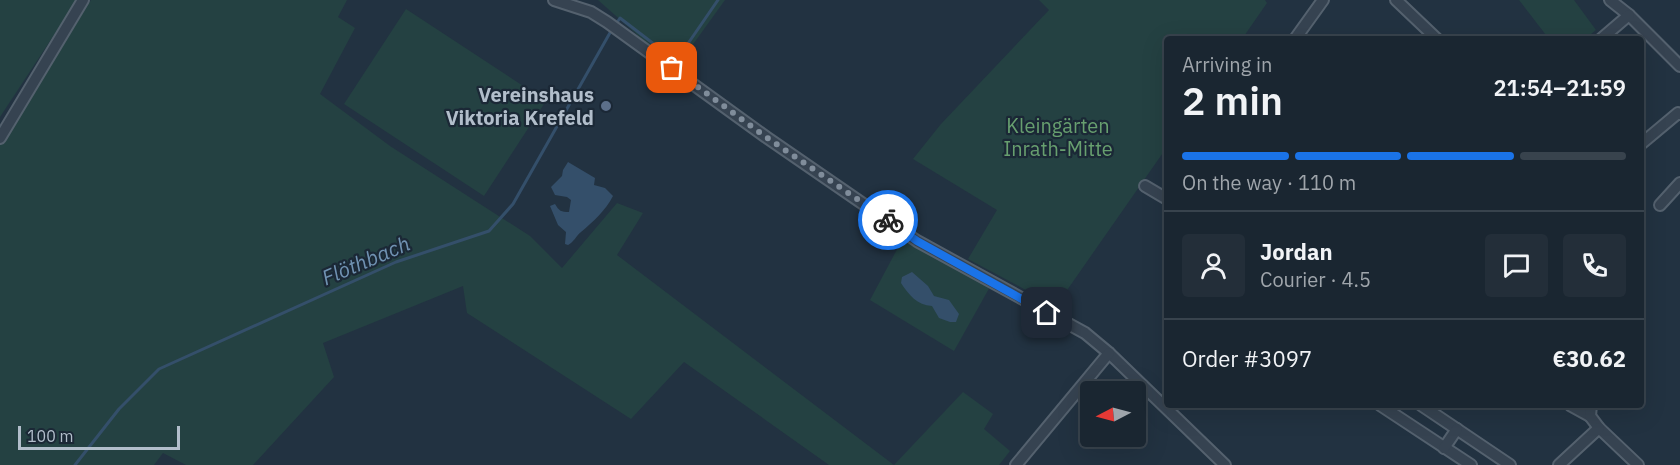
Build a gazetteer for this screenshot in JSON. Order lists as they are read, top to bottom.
{
  "water": ["Flöthbach"],
  "parks": ["Kleingärten Inrath-Mitte"],
  "places": ["Vereinshaus Viktoria Krefeld"],
  "scale_bar": "100 m",
  "north": "left",
  "page": {
    "heading": ["2 min", "Arriving in", "21:54–21:59"],
    "panel": [
      "Jordan",
      "Courier · 4.5",
      "Order #3097",
      "€30.62"
    ],
    "bar": "On the way · 110 m",
    "scale": "100 m"
  }
}
